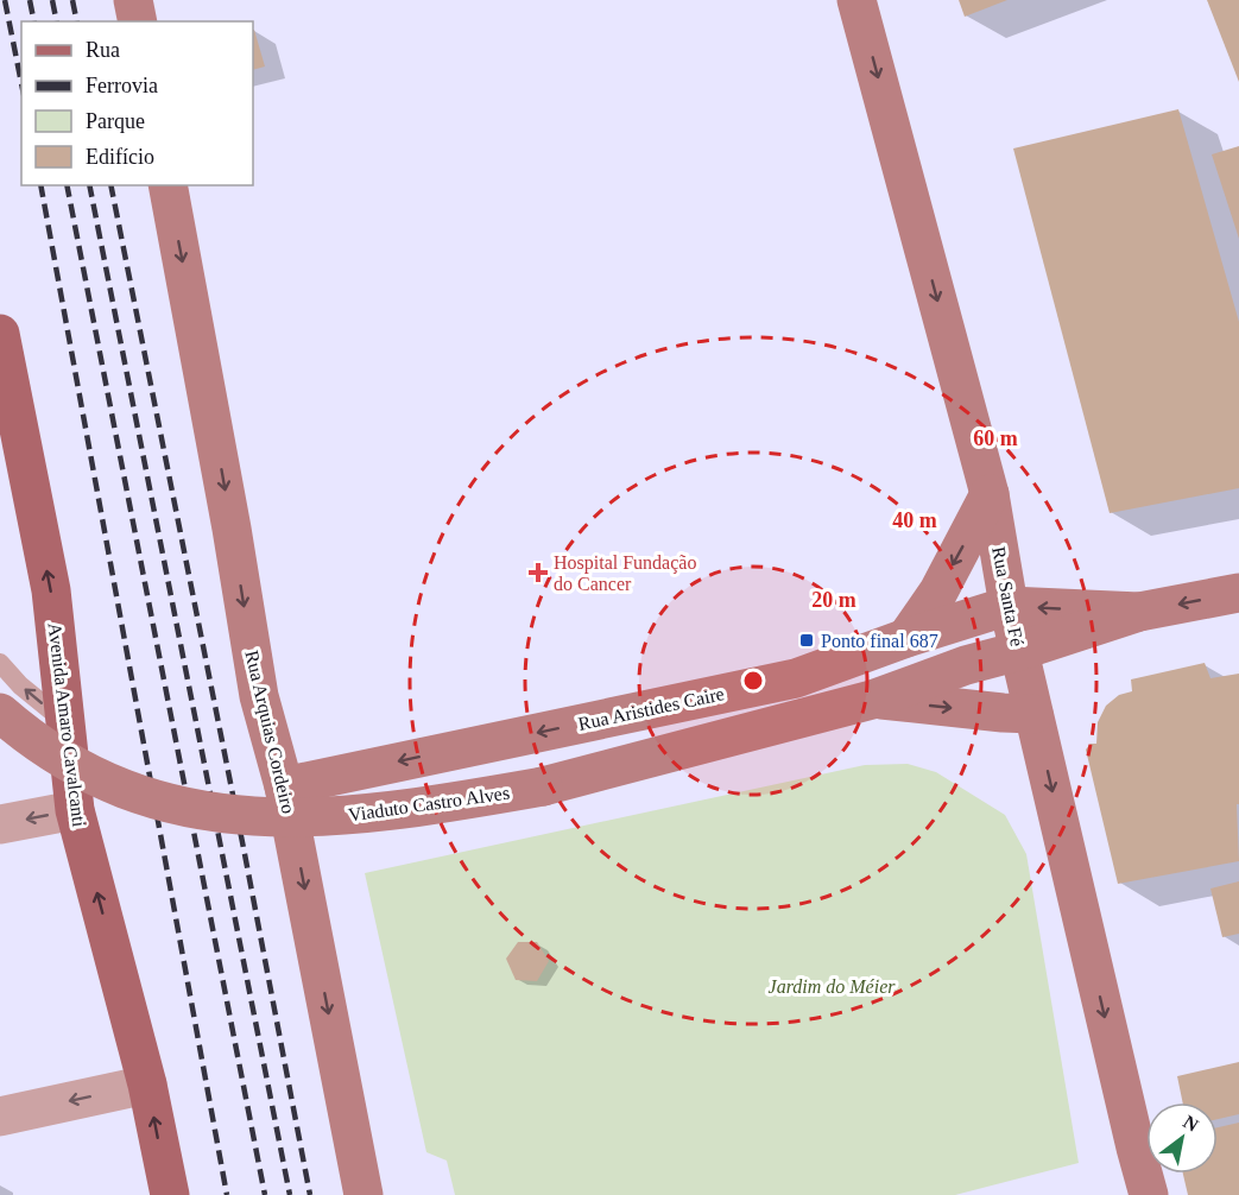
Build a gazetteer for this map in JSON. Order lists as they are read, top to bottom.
{
  "streets": {
    "main road": ["Avenida Amaro Cavalcanti"],
    "street": [
      "Rua Santa Fé",
      "Rua Aristides Caire",
      "Rua Arquias Cordeiro",
      "Viaduto Castro Alves"
    ]
  },
  "crossings": [
    ["Rua Santa Fé", "Rua Aristides Caire"],
    ["Rua Santa Fé", "Viaduto Castro Alves"],
    ["Rua Aristides Caire", "Rua Arquias Cordeiro"],
    ["Rua Aristides Caire", "Viaduto Castro Alves"]
  ],
  "one_way": [
    "Rua Santa Fé",
    "Rua Aristides Caire",
    "Avenida Amaro Cavalcanti",
    "Rua Arquias Cordeiro"
  ],
  "parks": ["Jardim do Méier"],
  "places": {
    "health": ["Hospital Fundação do Cancer"],
    "transit": ["Ponto final 687"]
  },
  "legend": [
    "Rua",
    "Ferrovia",
    "Parque",
    "Edifício"
  ],
  "north": "top right",
  "rings": ["60 m", "40 m", "20 m"]
}
